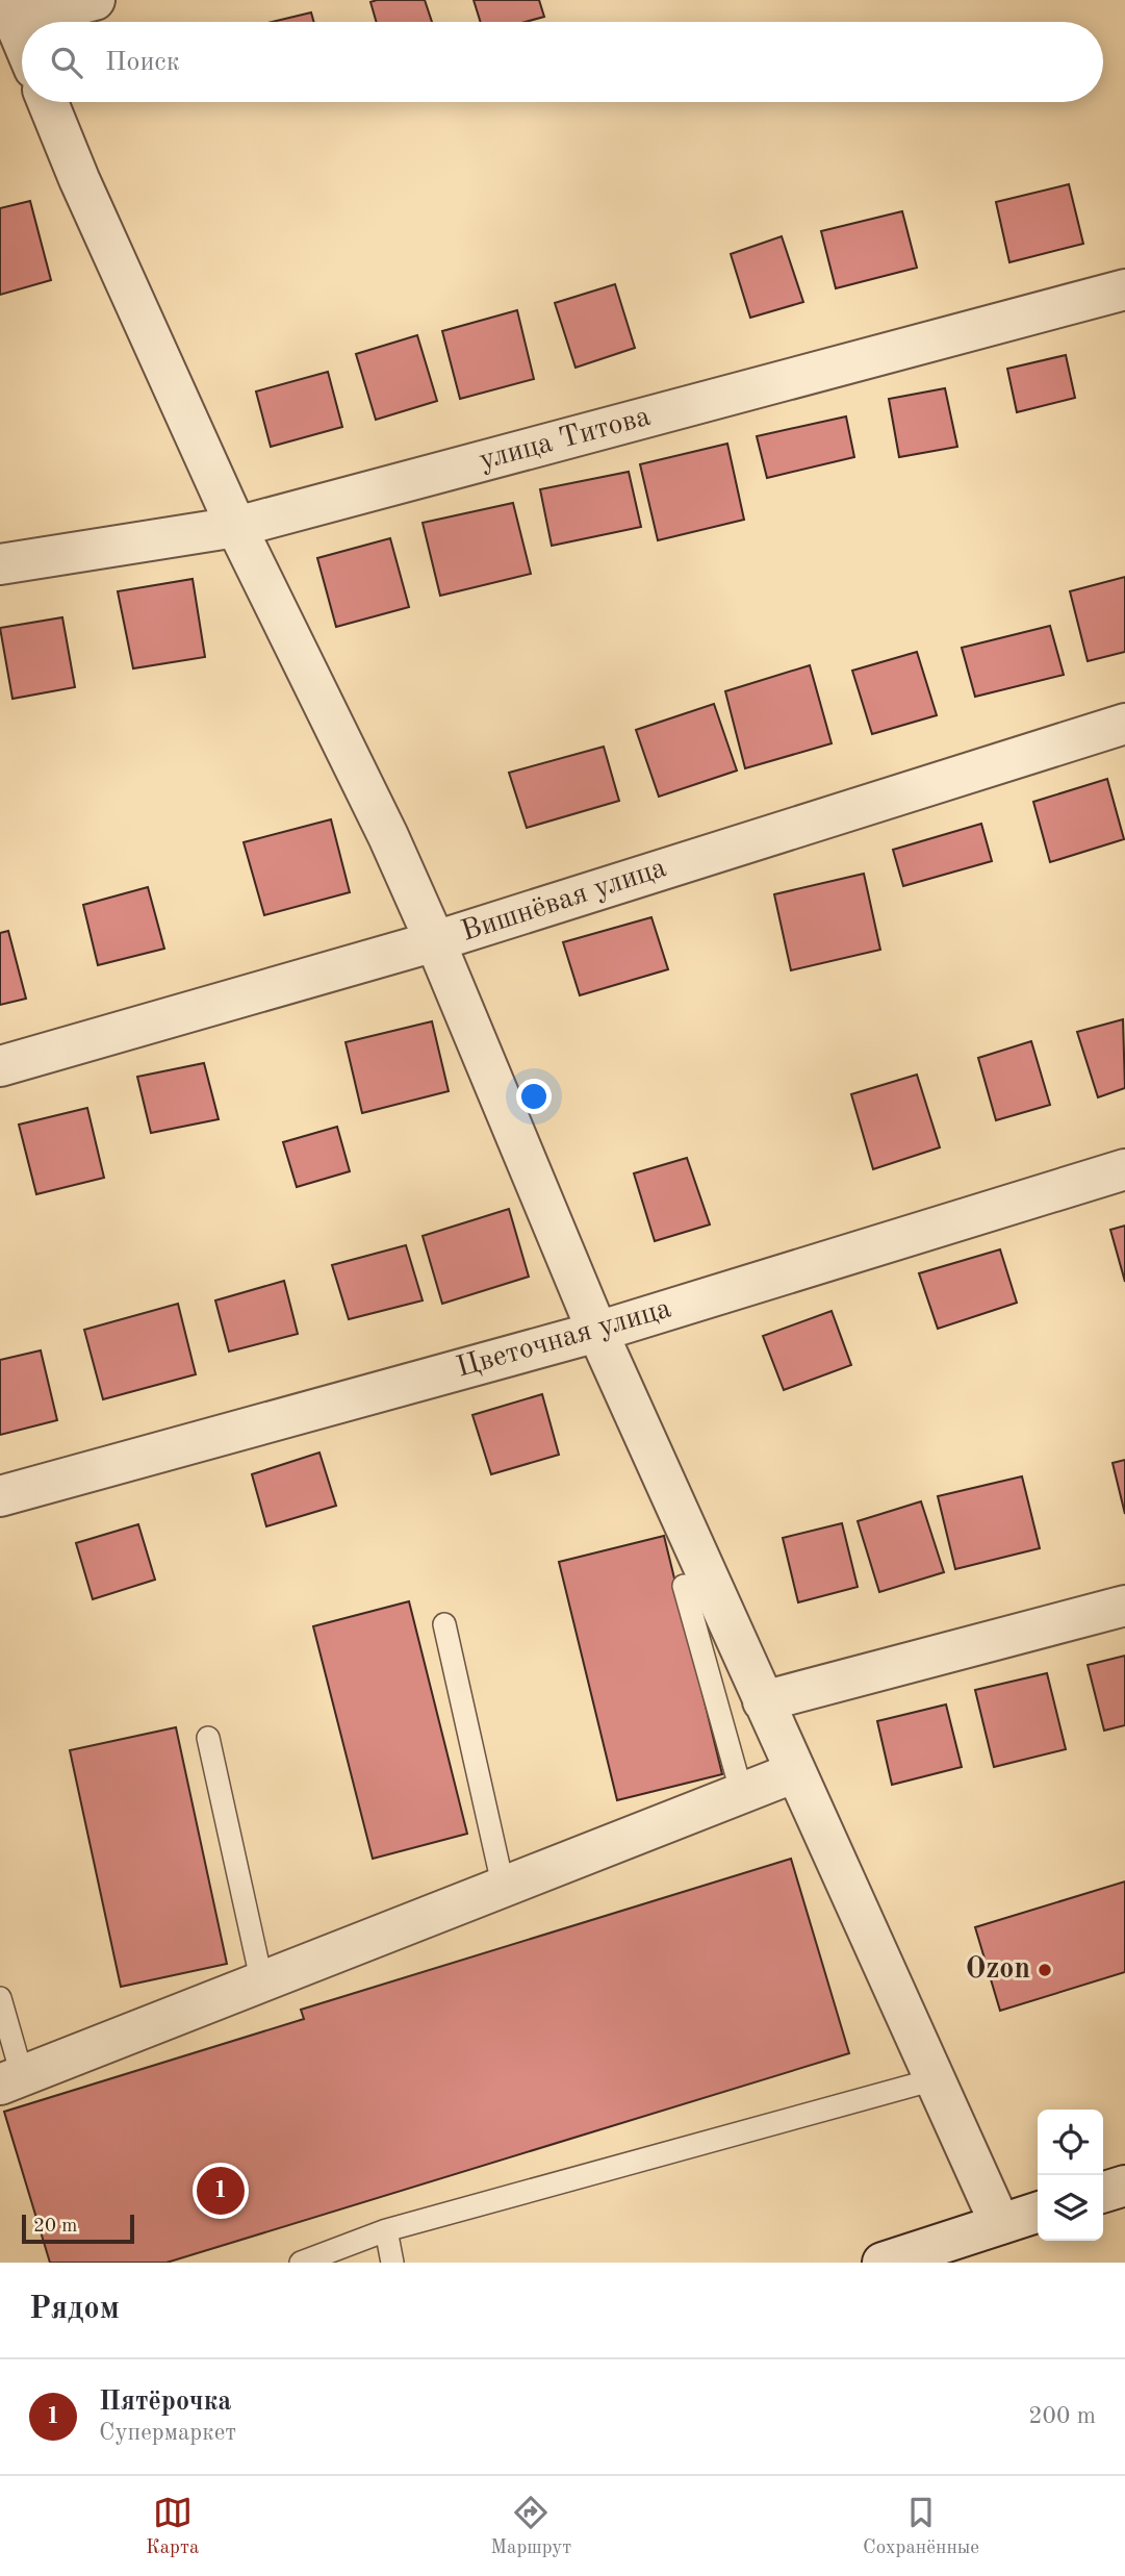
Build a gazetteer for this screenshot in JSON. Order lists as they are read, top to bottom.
{
  "streets": {
    "street": ["улица Титова", "Вишнёвая улица", "Цветочная улица"]
  },
  "places": ["Ozon"],
  "scale_bar": "20 m",
  "page": {
    "search": "Поиск",
    "pins": "1",
    "scale": "20 m",
    "heading": "Рядом",
    "list": [
      {
        "mark": "1",
        "name": "Пятёрочка",
        "note": "Супермаркет",
        "value": "200 m"
      }
    ],
    "nav": ["Карта", "Маршрут", "Сохранённые"]
  }
}
